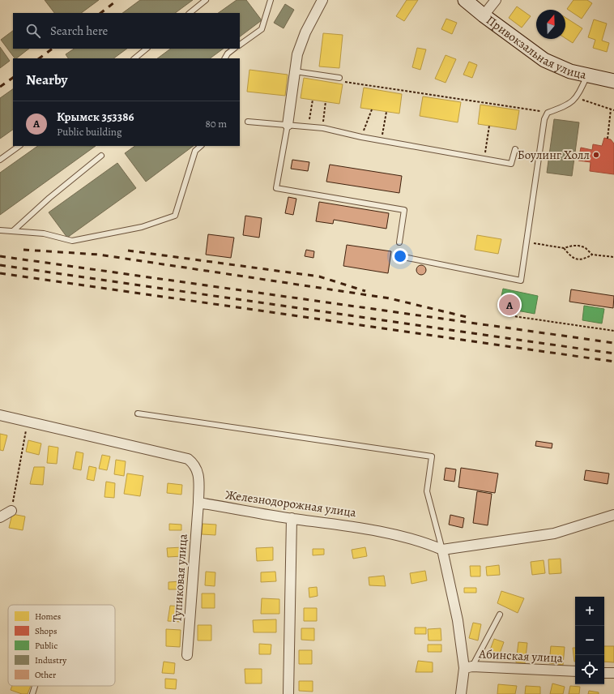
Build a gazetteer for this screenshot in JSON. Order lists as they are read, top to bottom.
{
  "streets": {
    "main road": ["Привокзальная улица"],
    "street": ["Железнодорожная улица", "Тупиковая улица", "Абинская улица"]
  },
  "crossings": [
    ["Железнодорожная улица", "Тупиковая улица"]
  ],
  "places": ["Боулинг Холл"],
  "legend": [
    "Homes",
    "Shops",
    "Public",
    "Industry",
    "Other"
  ],
  "north": "top",
  "page": {
    "search": "Search here",
    "heading": "Nearby",
    "list": [
      {
        "mark": "A",
        "name": "Крымск 353386",
        "note": "Public building",
        "value": "80 m"
      }
    ],
    "pins": "A",
    "map_buttons": ["+", "−"]
  }
}
